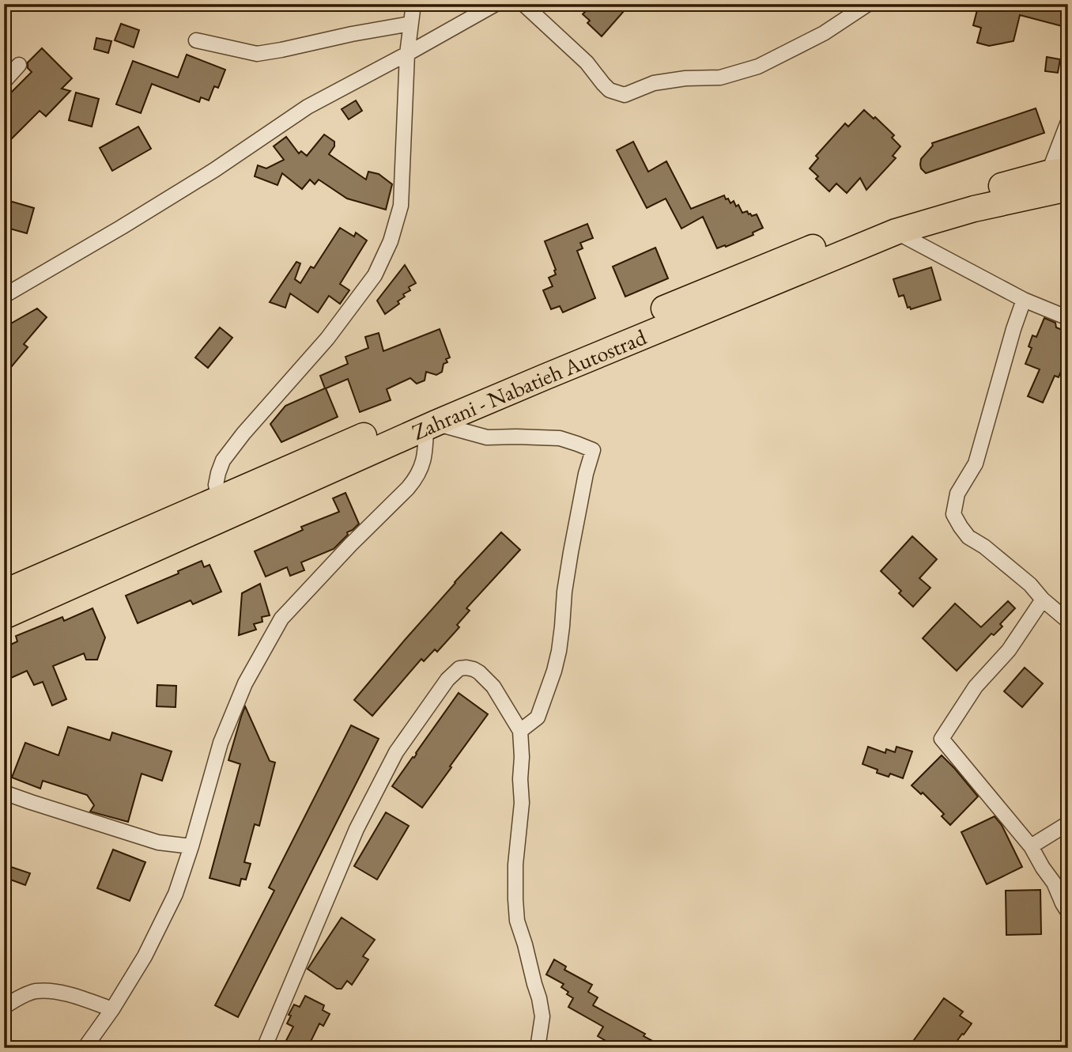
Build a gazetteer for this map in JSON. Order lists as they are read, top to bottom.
{
  "streets": {
    "highway": ["Zahrani - Nabatieh Autostrad"]
  }
}
